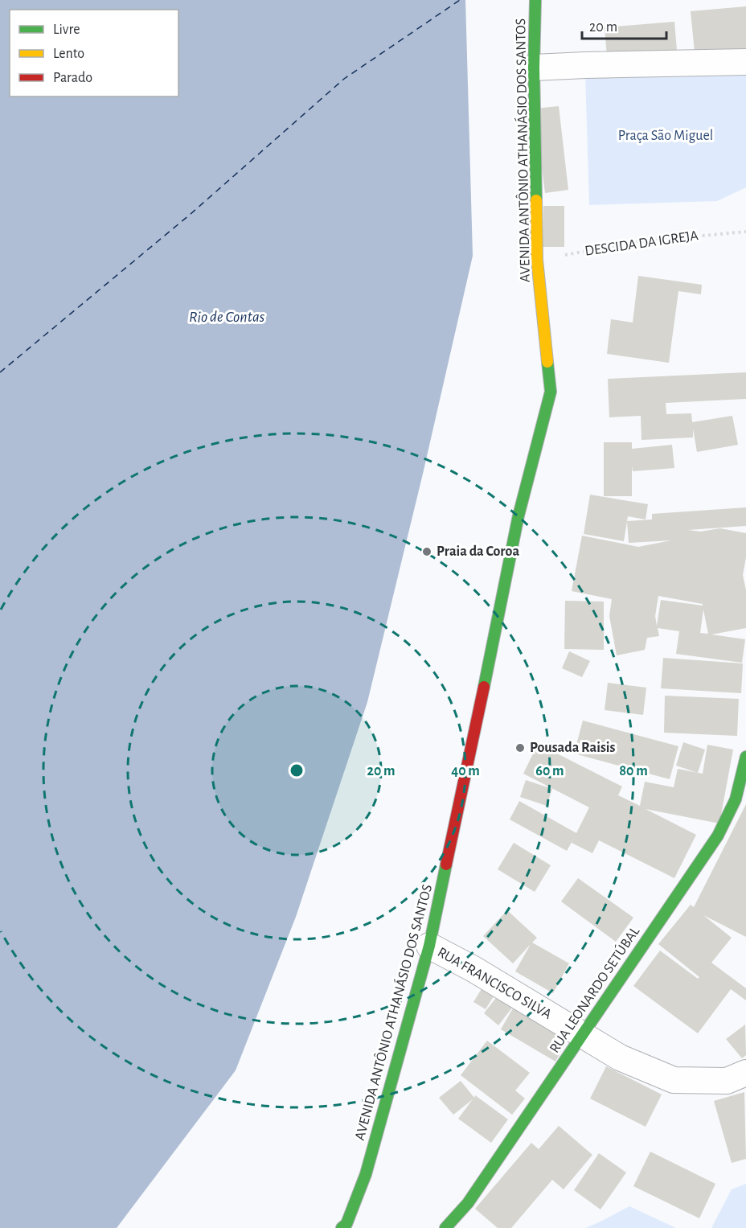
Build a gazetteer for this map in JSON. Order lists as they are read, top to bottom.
{
  "streets": {
    "street": ["AVENIDA ANTÔNIO ATHANÁSIO DOS SANTOS", "RUA FRANCISCO SILVA", "RUA LEONARDO SETÚBAL"],
    "path": ["DESCIDA DA IGREJA"]
  },
  "crossings": [
    ["AVENIDA ANTÔNIO ATHANÁSIO DOS SANTOS", "DESCIDA DA IGREJA"],
    ["AVENIDA ANTÔNIO ATHANÁSIO DOS SANTOS", "RUA FRANCISCO SILVA"],
    ["RUA FRANCISCO SILVA", "RUA LEONARDO SETÚBAL"]
  ],
  "water": ["Rio de Contas"],
  "parks": ["Praça São Miguel"],
  "places": ["Praia da Coroa", "Pousada Raisis"],
  "legend": ["Livre", "Lento", "Parado"],
  "scale_bar": "20 m",
  "rings": [
    "20 m",
    "40 m",
    "60 m",
    "80 m"
  ]
}
